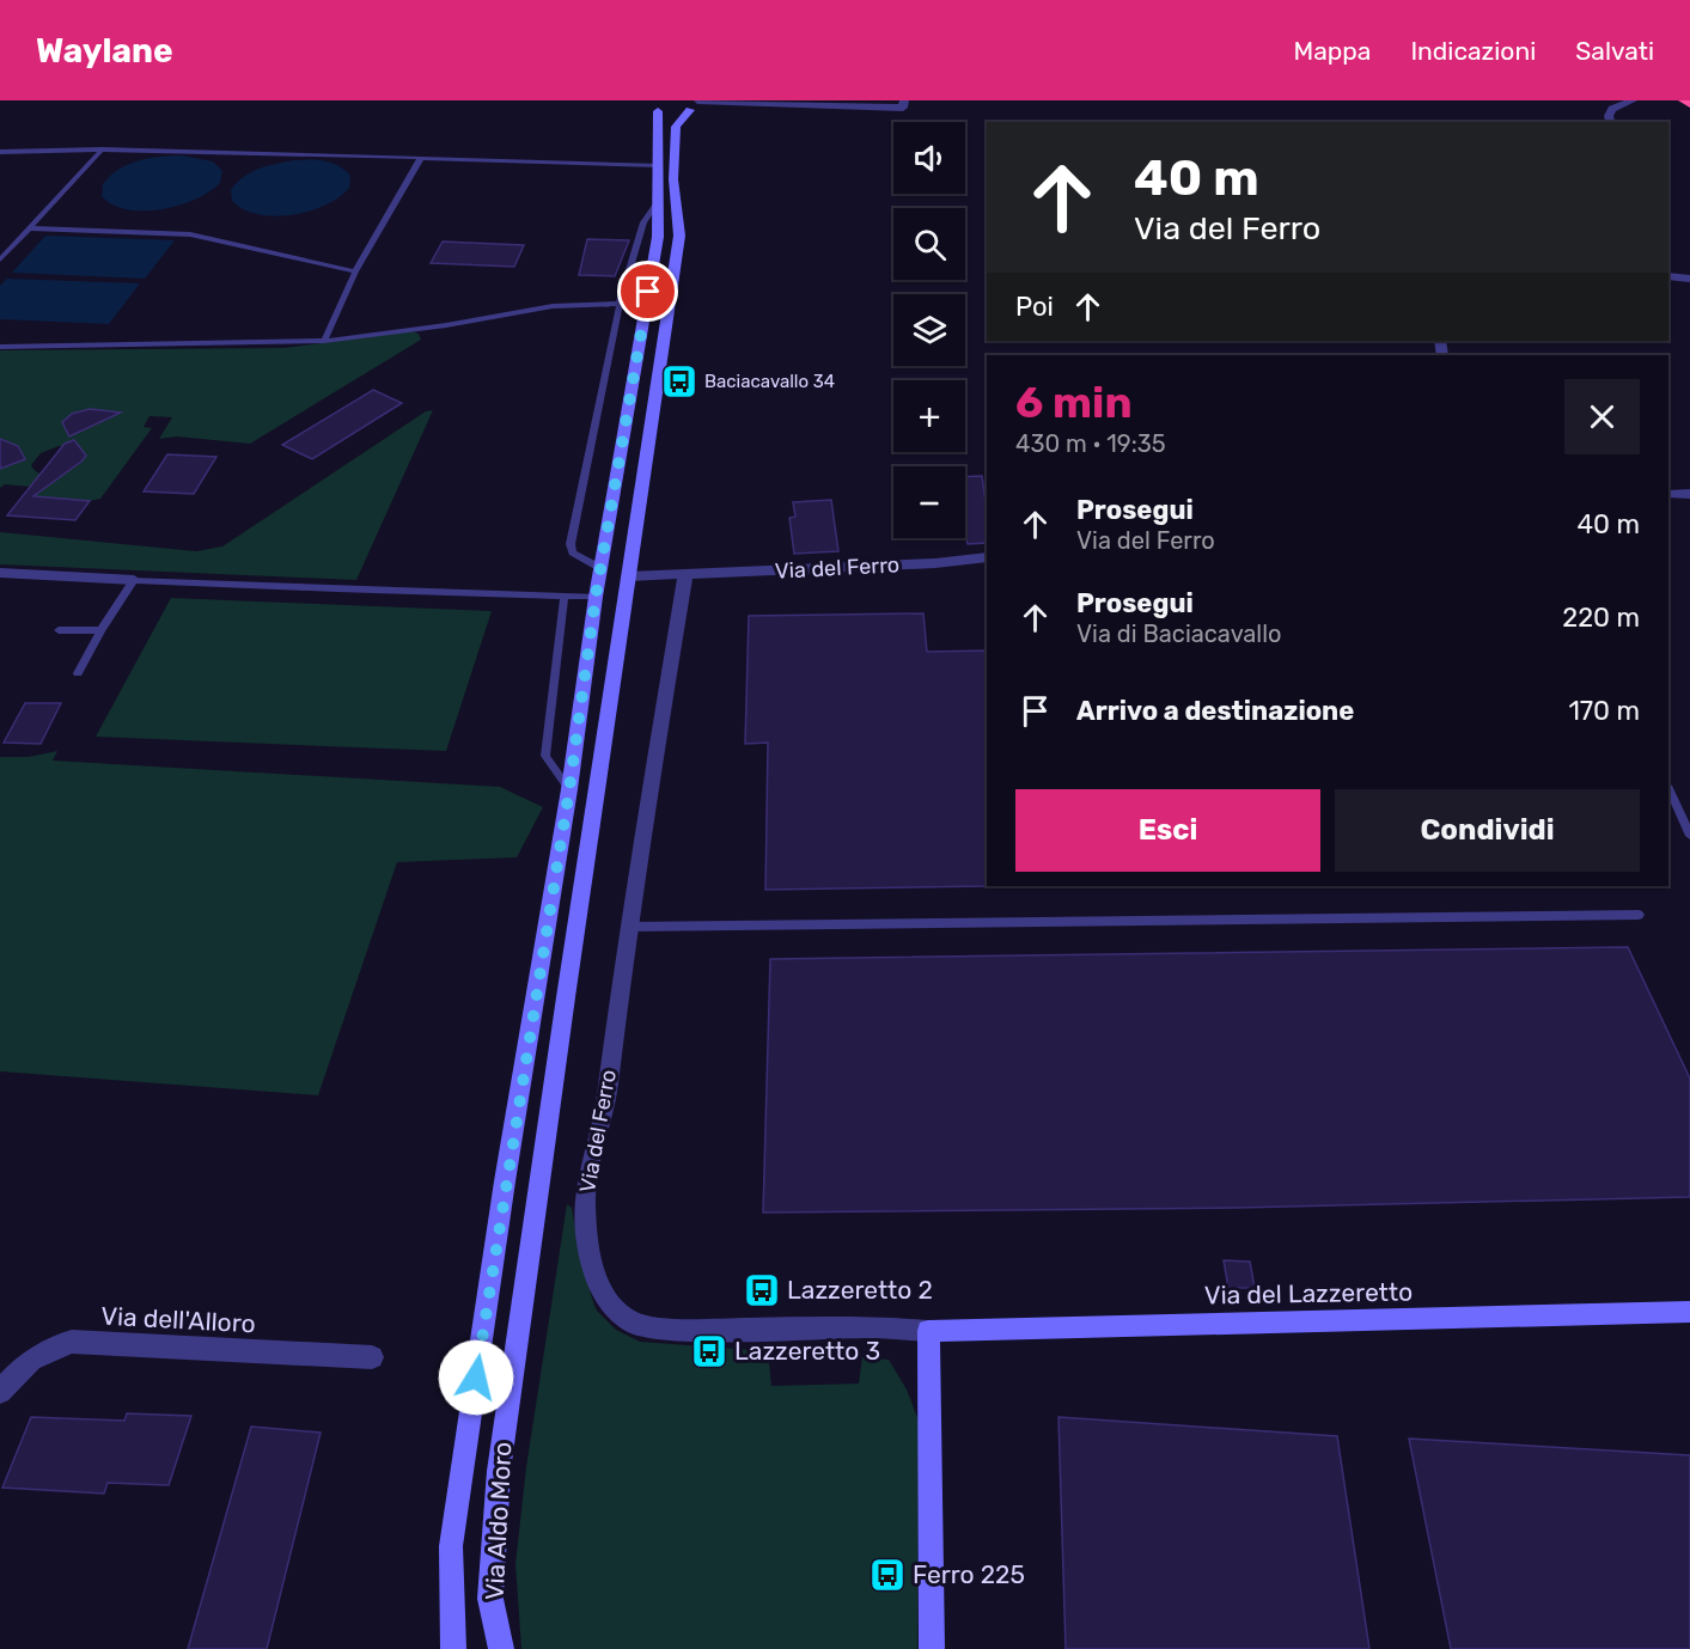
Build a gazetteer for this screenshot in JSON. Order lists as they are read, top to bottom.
{
  "streets": {
    "main road": ["Via del Lazzeretto", "Via Aldo Moro"],
    "street": ["Via del Ferro", "Via dell'Alloro"]
  },
  "crossings": [
    ["Via del Ferro", "Via del Lazzeretto"],
    ["Via del Ferro", "Via Aldo Moro"]
  ],
  "places": {
    "bus stop": [
      "Baciacavallo 34",
      "Lazzeretto 2",
      "Lazzeretto 3",
      "Ferro 225"
    ]
  },
  "page": {
    "header": "Waylane",
    "nav": ["Mappa", "Indicazioni", "Salvati"],
    "map_buttons": ["+", "−"],
    "turn": ["40 m", "Via del Ferro"],
    "then": "Poi",
    "heading": ["6 min", "430 m · 19:35"],
    "list": [
      {
        "name": "Prosegui",
        "note": "Via del Ferro",
        "value": "40 m"
      },
      {
        "name": "Prosegui",
        "note": "Via di Baciacavallo",
        "value": "220 m"
      },
      {
        "name": "Arrivo a destinazione",
        "value": "170 m"
      }
    ],
    "buttons": ["Esci", "Condividi"]
  }
}
